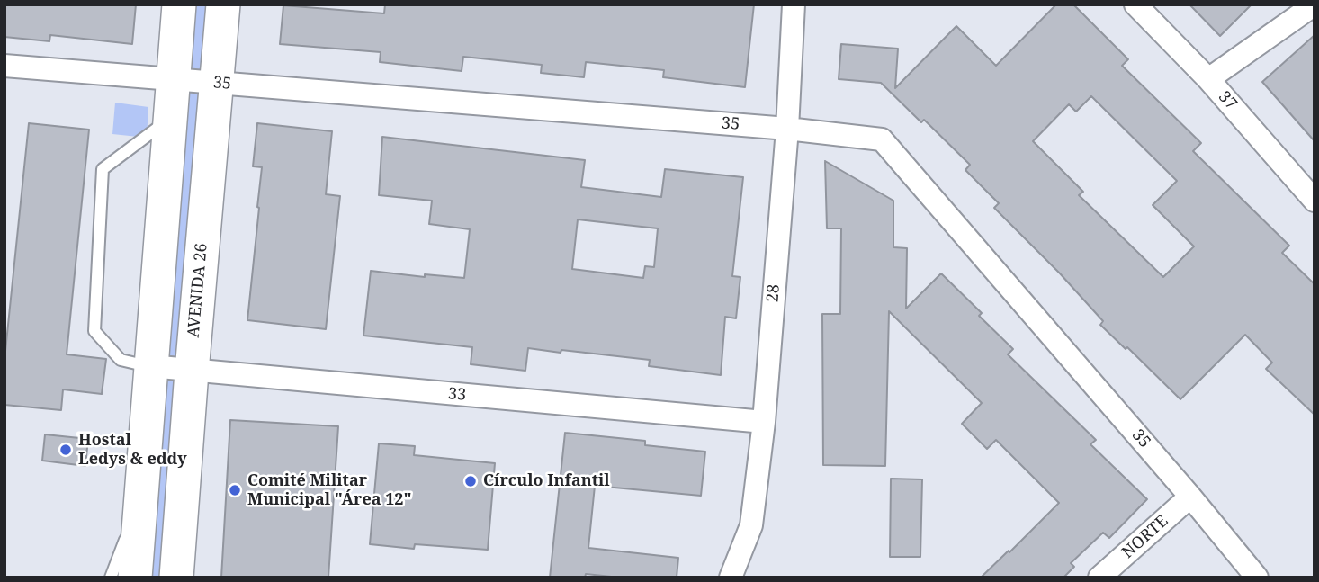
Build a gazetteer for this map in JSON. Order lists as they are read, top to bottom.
{
  "streets": {
    "main road": ["AVENIDA 26"],
    "street": [
      "35",
      "37",
      "28",
      "33",
      "NORTE"
    ]
  },
  "crossings": [
    ["35", "AVENIDA 26"],
    ["35", "28"],
    ["35", "NORTE"],
    ["AVENIDA 26", "33"],
    ["28", "33"]
  ],
  "places": ["Hostal Ledys & eddy", "Círculo Infantil", "Comité Militar Municipal \"Área 12\""]
}
